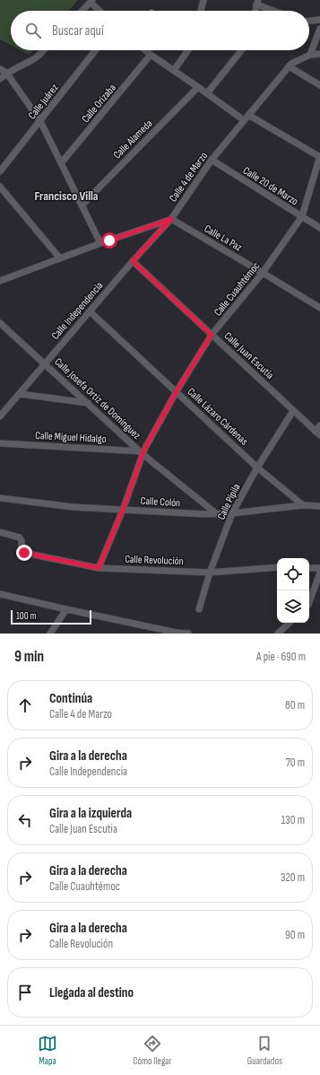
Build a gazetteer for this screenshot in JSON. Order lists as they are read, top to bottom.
{
  "streets": {
    "street": [
      "Calle Juárez",
      "Calle Orizaba",
      "Calle Alameda",
      "Calle 4 de Marzo",
      "Calle 20 de Marzo",
      "Calle La Paz",
      "Calle Cuauhtémoc",
      "Calle Independencia",
      "Calle Juan Escutia",
      "Calle Josefa Ortiz de Domínguez",
      "Calle Lázaro Cárdenas",
      "Calle Miguel Hidalgo",
      "Calle Colón",
      "Calle Pípila",
      "Calle Revolución"
    ]
  },
  "crossings": [
    ["Calle 4 de Marzo", "Calle 20 de Marzo"],
    ["Calle 4 de Marzo", "Calle La Paz"],
    ["Calle 4 de Marzo", "Calle Independencia"],
    ["Calle 20 de Marzo", "Calle Cuauhtémoc"],
    ["Calle La Paz", "Calle Cuauhtémoc"],
    ["Calle La Paz", "Calle Independencia"],
    ["Calle Cuauhtémoc", "Calle Juan Escutia"],
    ["Calle Cuauhtémoc", "Calle Josefa Ortiz de Domínguez"],
    ["Calle Cuauhtémoc", "Calle Lázaro Cárdenas"],
    ["Calle Cuauhtémoc", "Calle Miguel Hidalgo"],
    ["Calle Cuauhtémoc", "Calle Colón"],
    ["Calle Cuauhtémoc", "Calle Revolución"],
    ["Calle Independencia", "Calle Juan Escutia"],
    ["Calle Independencia", "Calle Josefa Ortiz de Domínguez"],
    ["Calle Independencia", "Calle Lázaro Cárdenas"],
    ["Calle Juan Escutia", "Calle Pípila"],
    ["Calle Josefa Ortiz de Domínguez", "Calle Miguel Hidalgo"],
    ["Calle Josefa Ortiz de Domínguez", "Calle Colón"],
    ["Calle Lázaro Cárdenas", "Calle Colón"],
    ["Calle Lázaro Cárdenas", "Calle Pípila"],
    ["Calle Colón", "Calle Pípila"],
    ["Calle Pípila", "Calle Revolución"]
  ],
  "districts": ["Francisco Villa"],
  "scale_bar": "100 m",
  "page": {
    "search": "Buscar aquí",
    "scale": "100 m",
    "heading": ["9 min", "A pie · 690 m"],
    "list": [
      ["Continúa", "Calle 4 de Marzo", "80 m"],
      ["Gira a la derecha", "Calle Independencia", "70 m"],
      ["Gira a la izquierda", "Calle Juan Escutia", "130 m"],
      ["Gira a la derecha", "Calle Cuauhtémoc", "320 m"],
      ["Gira a la derecha", "Calle Revolución", "90 m"],
      "Llegada al destino"
    ],
    "nav": ["Mapa", "Cómo llegar", "Guardados"]
  }
}
